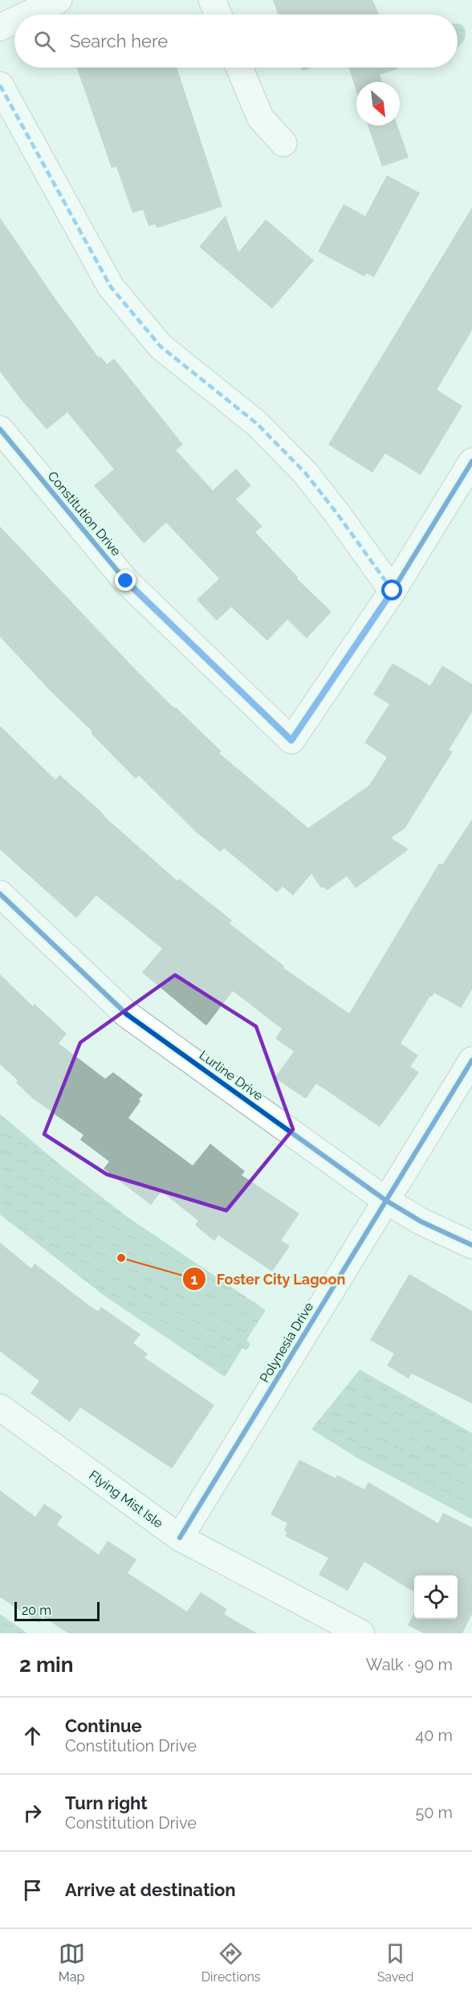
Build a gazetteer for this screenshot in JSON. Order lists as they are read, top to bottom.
{
  "streets": {
    "street": [
      "Constitution Drive",
      "Lurline Drive",
      "Polynesia Drive",
      "Flying Mist Isle"
    ]
  },
  "crossings": [
    ["Lurline Drive", "Polynesia Drive"],
    ["Polynesia Drive", "Flying Mist Isle"]
  ],
  "places": ["Foster City Lagoon"],
  "scale_bar": "20 m",
  "north": "bottom right",
  "page": {
    "search": "Search here",
    "scale": "20 m",
    "heading": ["2 min", "Walk · 90 m"],
    "list": [
      ["Continue", "Constitution Drive", "40 m"],
      ["Turn right", "Constitution Drive", "50 m"],
      "Arrive at destination"
    ],
    "nav": ["Map", "Directions", "Saved"]
  }
}
